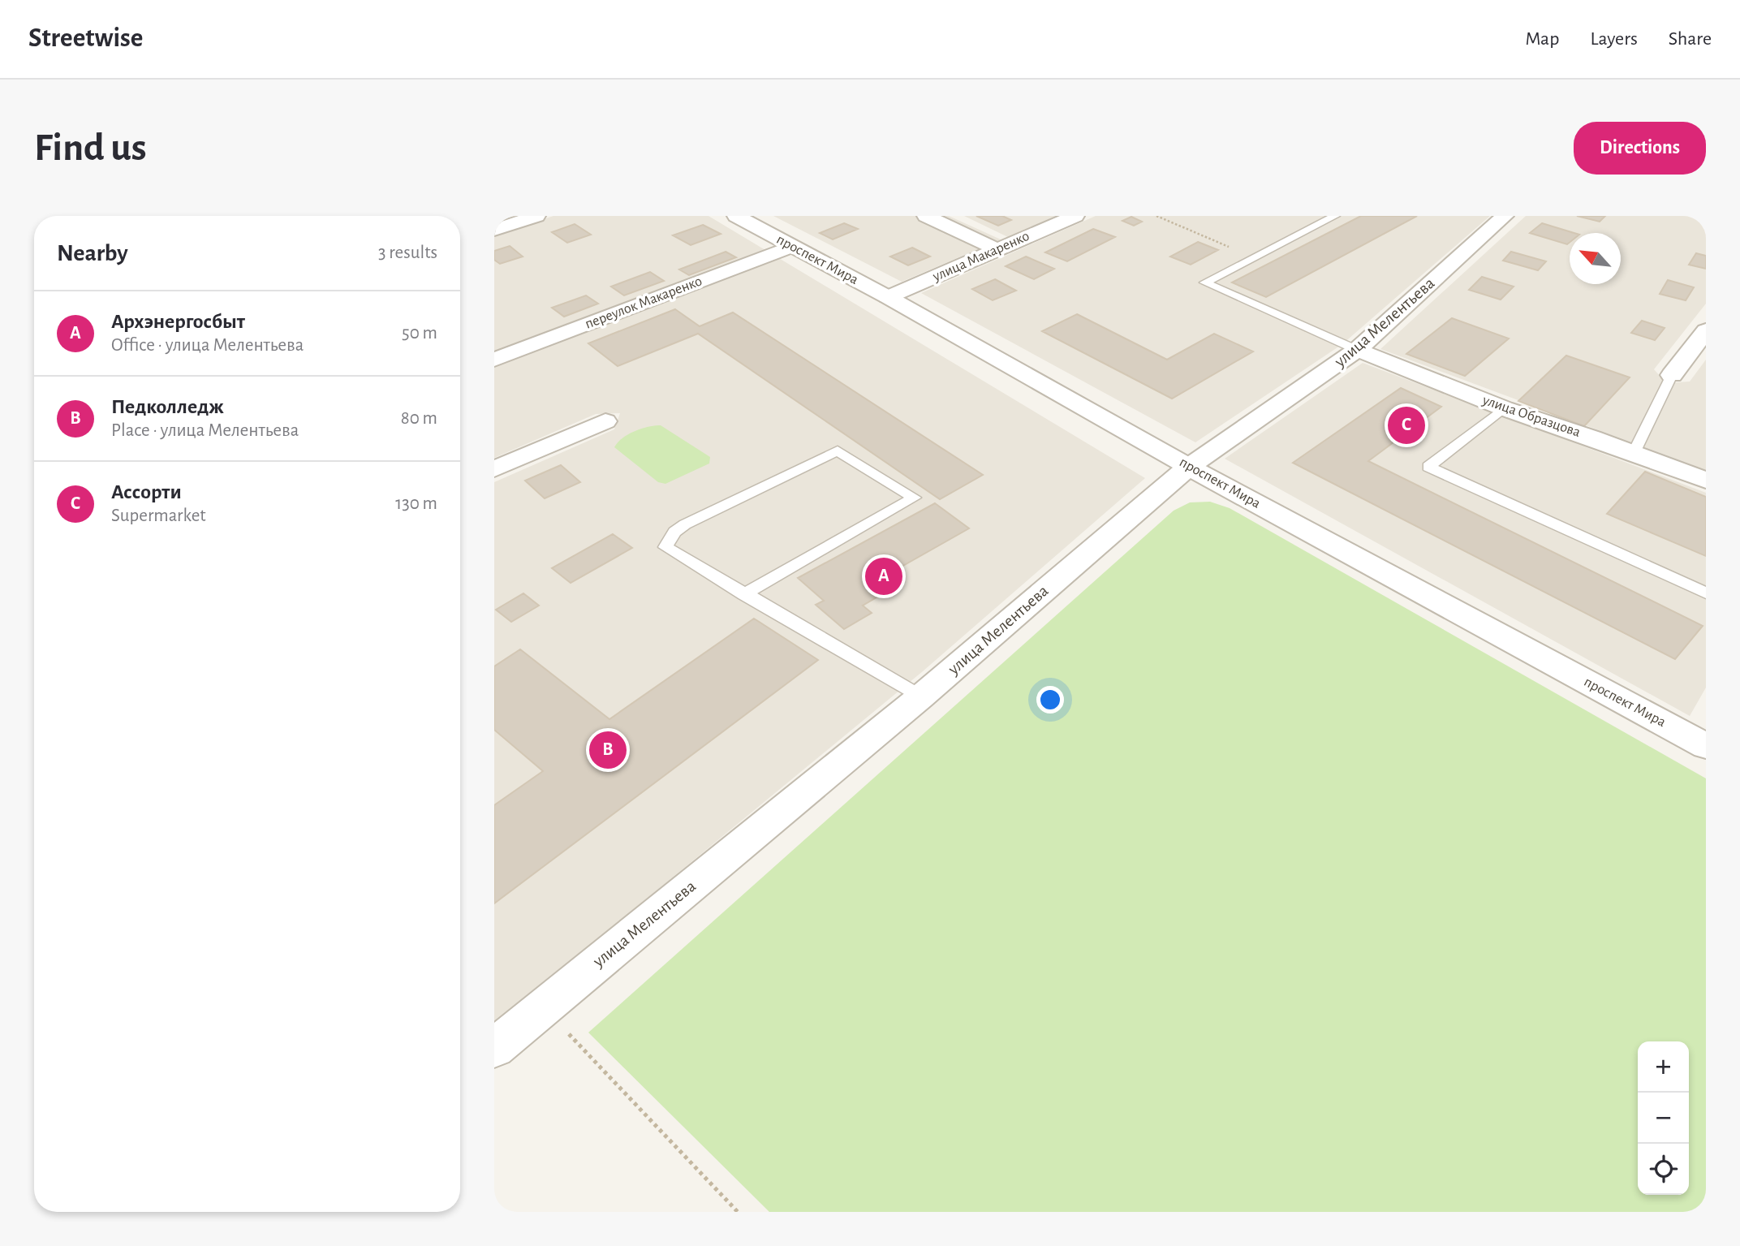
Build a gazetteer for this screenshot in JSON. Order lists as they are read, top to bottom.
{
  "streets": {
    "street": [
      "улица Макаренко",
      "проспект Мира",
      "переулок Макаренко",
      "улица Мелентьева",
      "улица Образцова"
    ]
  },
  "crossings": [
    ["улица Макаренко", "проспект Мира"],
    ["проспект Мира", "переулок Макаренко"],
    ["проспект Мира", "улица Мелентьева"],
    ["улица Мелентьева", "улица Образцова"]
  ],
  "north": "top left",
  "page": {
    "header": "Streetwise",
    "nav": ["Map", "Layers", "Share"],
    "buttons": "Directions",
    "title": "Find us",
    "heading": ["Nearby", "3 results"],
    "list": [
      {
        "mark": "A",
        "name": "Архэнергосбыт",
        "note": "Office · улица Мелентьева",
        "value": "50 m"
      },
      {
        "mark": "B",
        "name": "Педколледж",
        "note": "Place · улица Мелентьева",
        "value": "80 m"
      },
      {
        "mark": "C",
        "name": "Ассорти",
        "note": "Supermarket",
        "value": "130 m"
      }
    ],
    "pins": ["C", "A", "B"],
    "map_buttons": ["+", "−"]
  }
}
